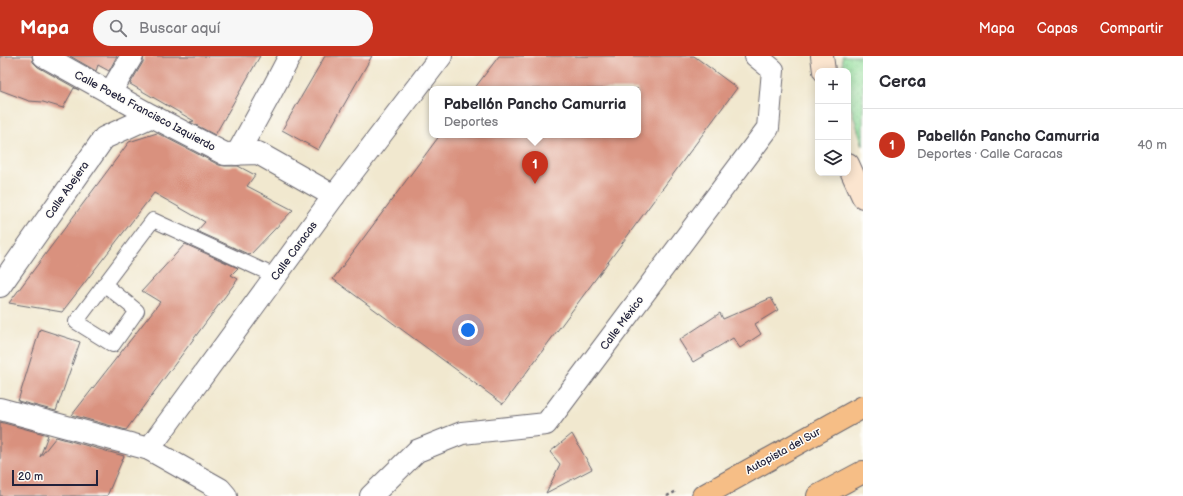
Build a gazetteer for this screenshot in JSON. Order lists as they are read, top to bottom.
{
  "streets": {
    "highway": ["Autopista del Sur"],
    "street": [
      "Calle Poeta Francisco Izquierdo",
      "Calle Abejera",
      "Calle Caracas",
      "Calle México"
    ]
  },
  "crossings": [
    ["Calle Poeta Francisco Izquierdo", "Calle Abejera"],
    ["Calle Poeta Francisco Izquierdo", "Calle Caracas"]
  ],
  "scale_bar": "20 m",
  "page": {
    "header": "Mapa",
    "search": "Buscar aquí",
    "nav": ["Mapa", "Capas", "Compartir"],
    "heading": "Cerca",
    "map_buttons": ["+", "−"],
    "popup": ["Pabellón Pancho Camurria", "Deportes"],
    "list": [
      {
        "mark": "1",
        "name": "Pabellón Pancho Camurria",
        "note": "Deportes · Calle Caracas",
        "value": "40 m"
      }
    ],
    "pins": "1",
    "scale": "20 m"
  }
}
